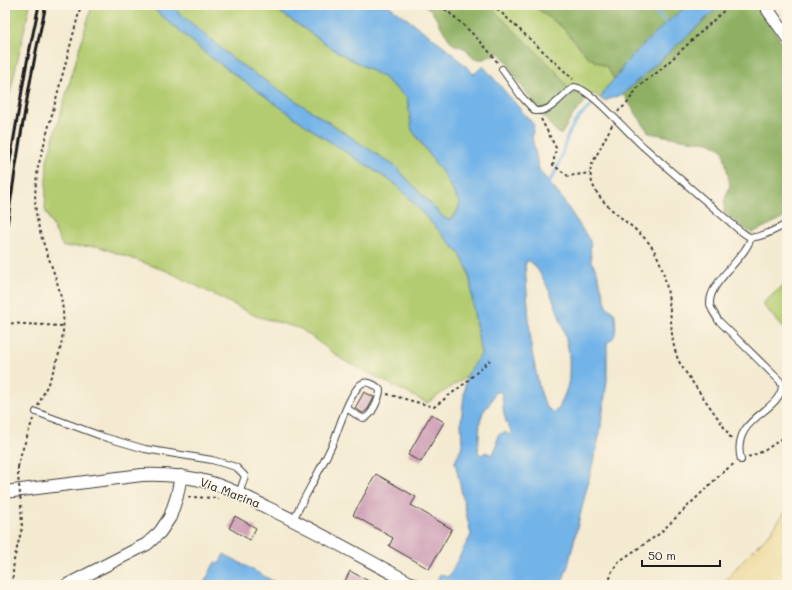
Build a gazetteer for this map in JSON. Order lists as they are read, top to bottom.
{
  "streets": {
    "street": ["Via Marina"]
  },
  "scale_bar": "50 m"
}
